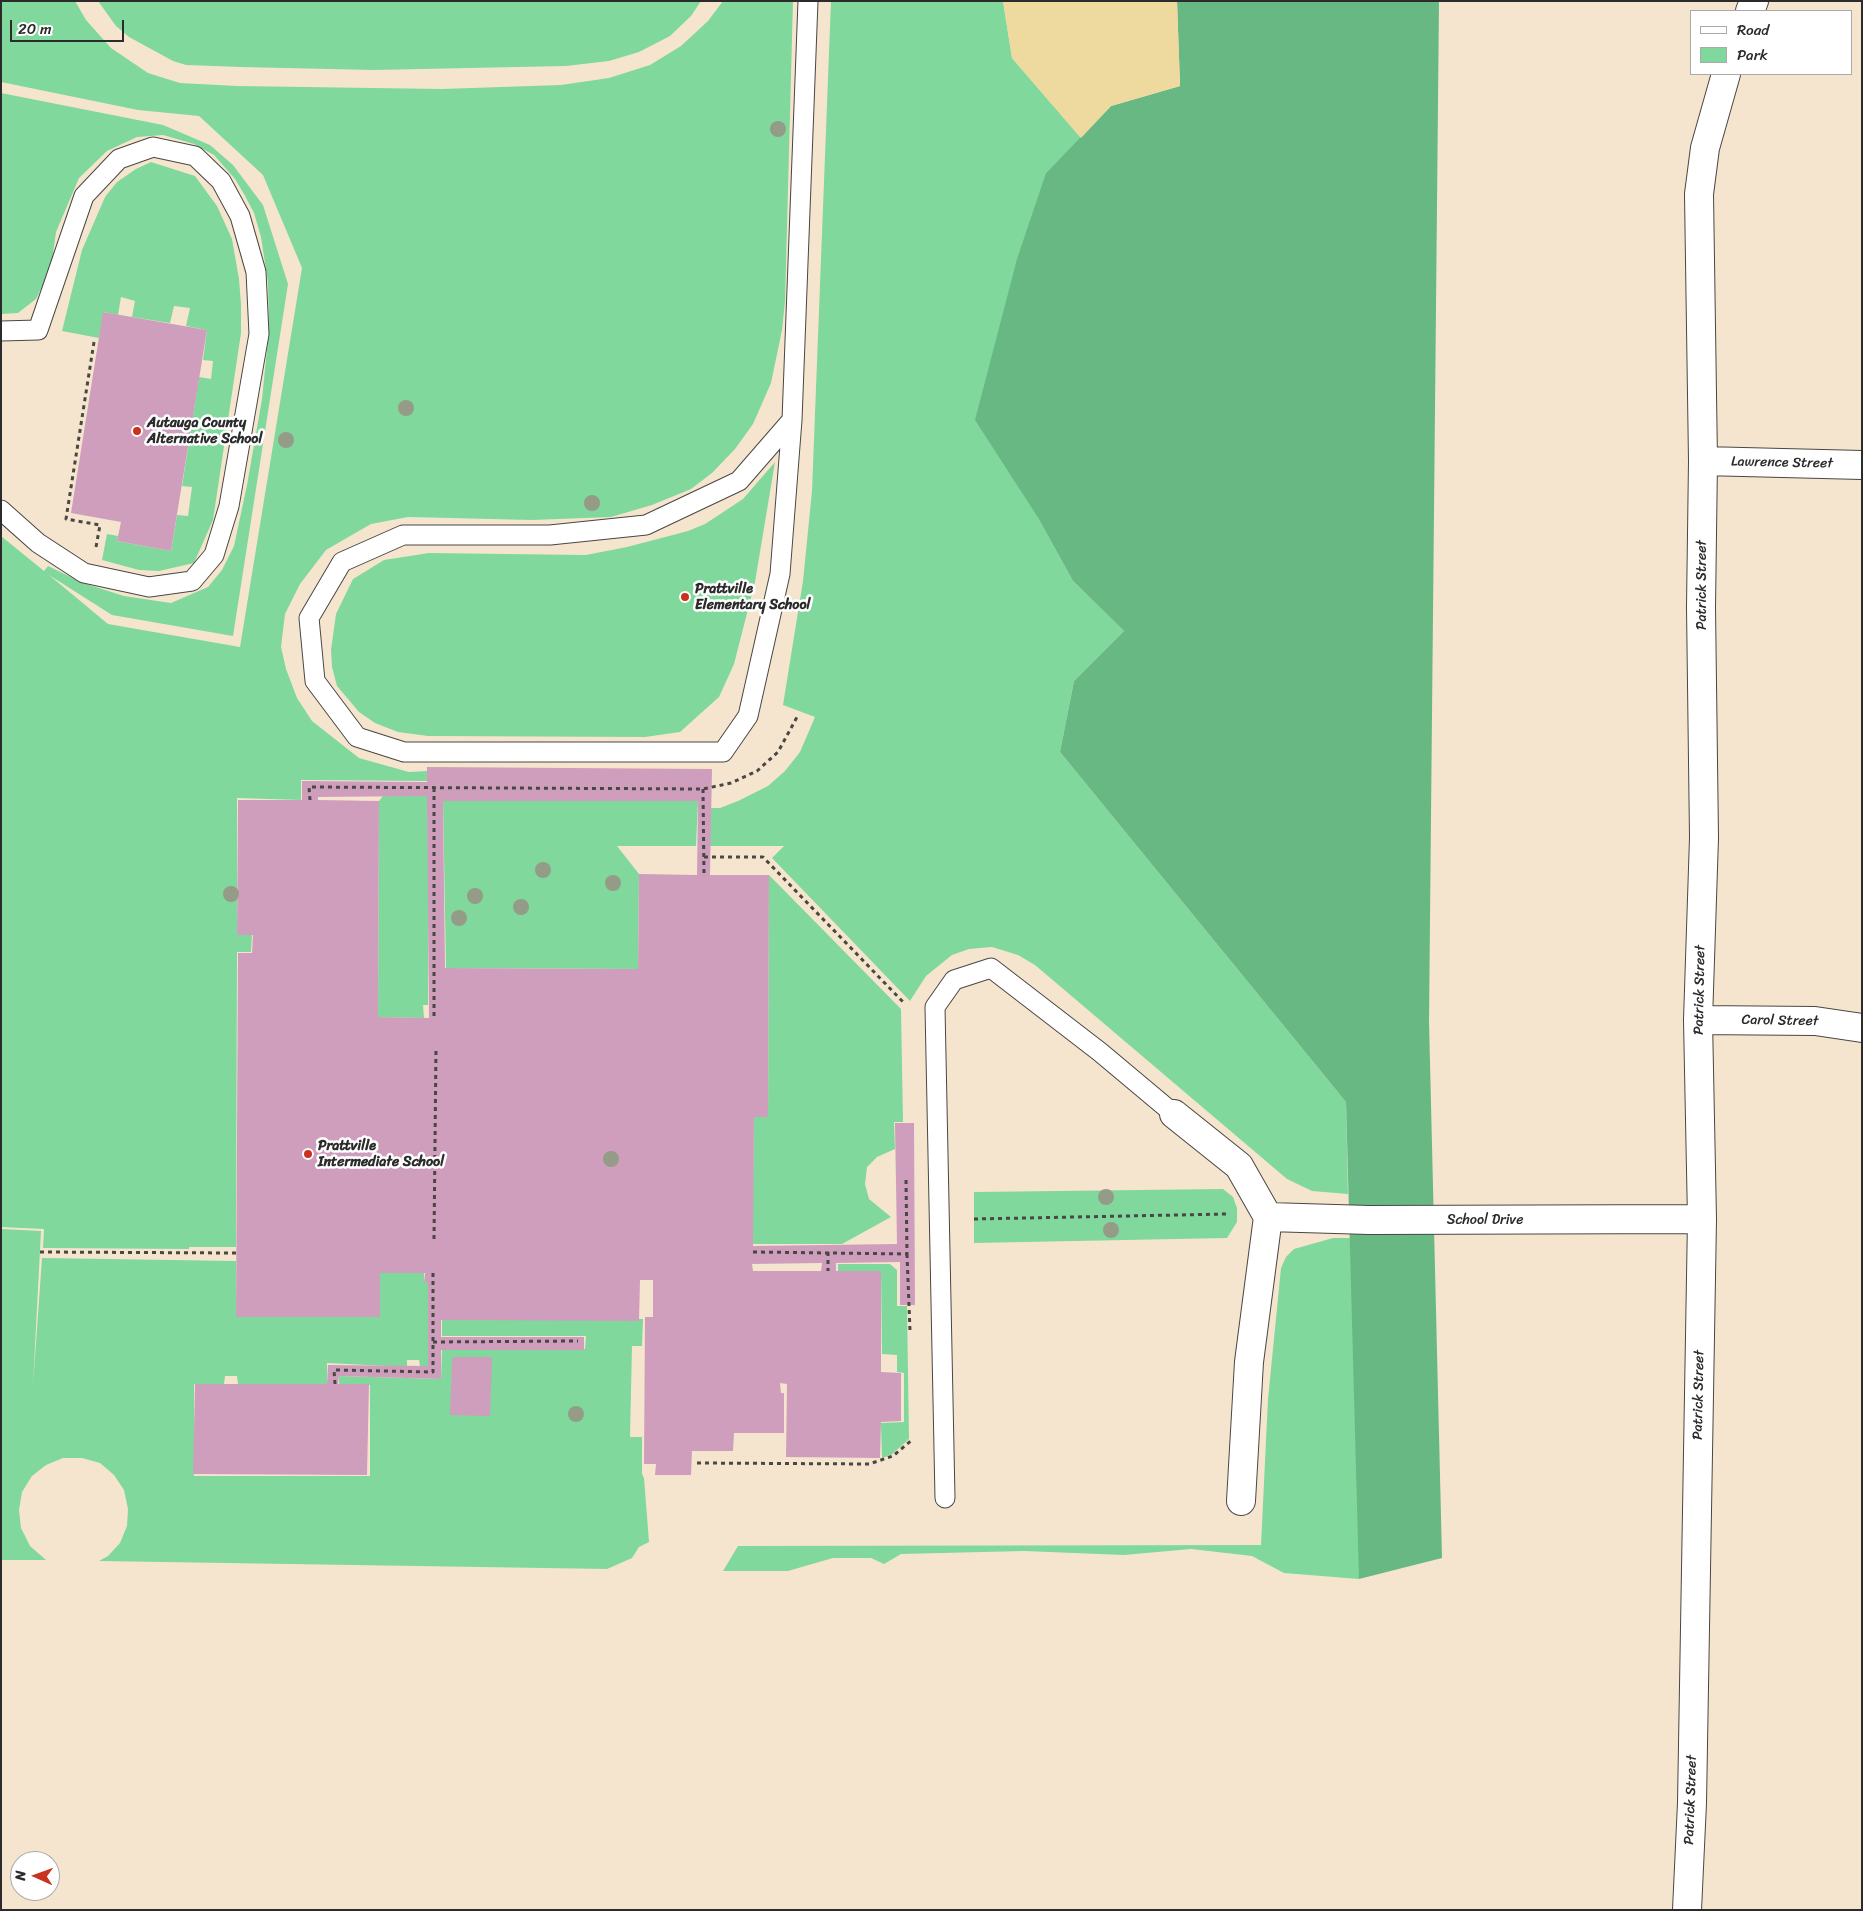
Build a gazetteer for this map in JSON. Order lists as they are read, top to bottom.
{
  "streets": {
    "street": [
      "Lawrence Street",
      "Patrick Street",
      "Carol Street",
      "School Drive"
    ]
  },
  "crossings": [
    ["Lawrence Street", "Patrick Street"],
    ["Patrick Street", "Carol Street"],
    ["Patrick Street", "School Drive"]
  ],
  "places": ["Autauga County Alternative School", "Prattville Elementary School", "Prattville Intermediate School"],
  "legend": ["Road", "Park"],
  "scale_bar": "20 m",
  "north": "left"
}
